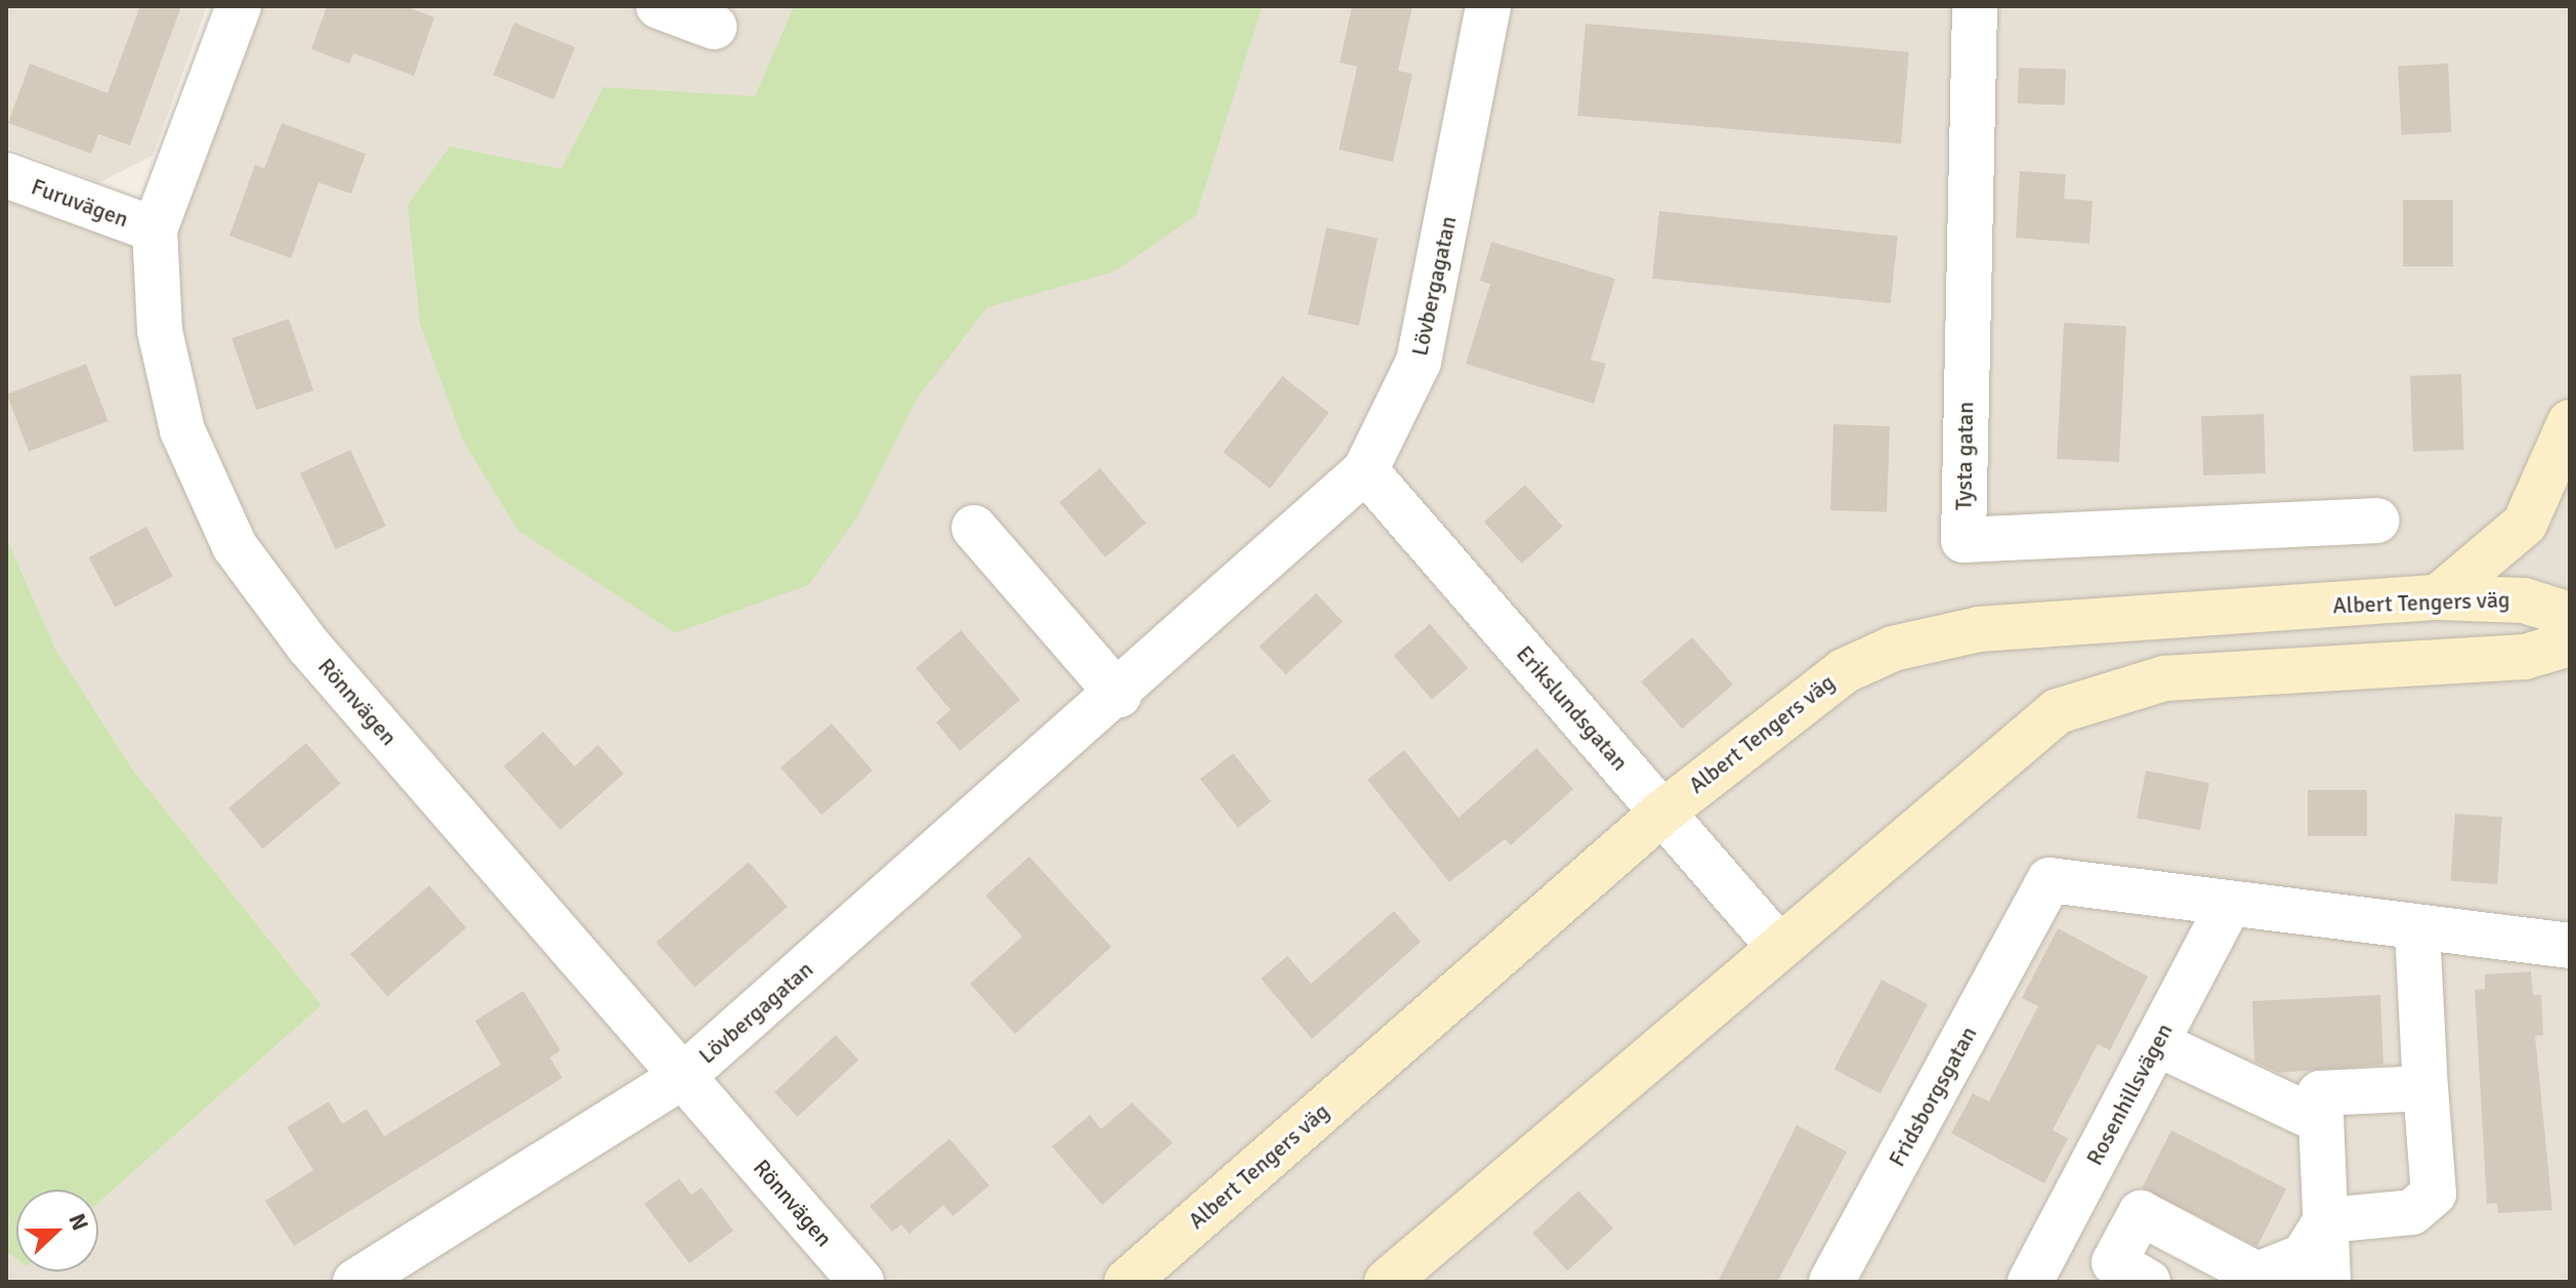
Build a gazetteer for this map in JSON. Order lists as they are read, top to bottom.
{
  "streets": {
    "main road": ["Albert Tengers väg"],
    "street": [
      "Furuvägen",
      "Lövbergagatan",
      "Tysta gatan",
      "Rönnvägen",
      "Erikslundsgatan",
      "Rosenhillsvägen",
      "Fridsborgsgatan"
    ]
  },
  "crossings": [
    ["Furuvägen", "Rönnvägen"],
    ["Lövbergagatan", "Rönnvägen"],
    ["Lövbergagatan", "Erikslundsgatan"],
    ["Albert Tengers väg", "Erikslundsgatan"],
    ["Rosenhillsvägen", "Fridsborgsgatan"]
  ],
  "north": "right"
}
